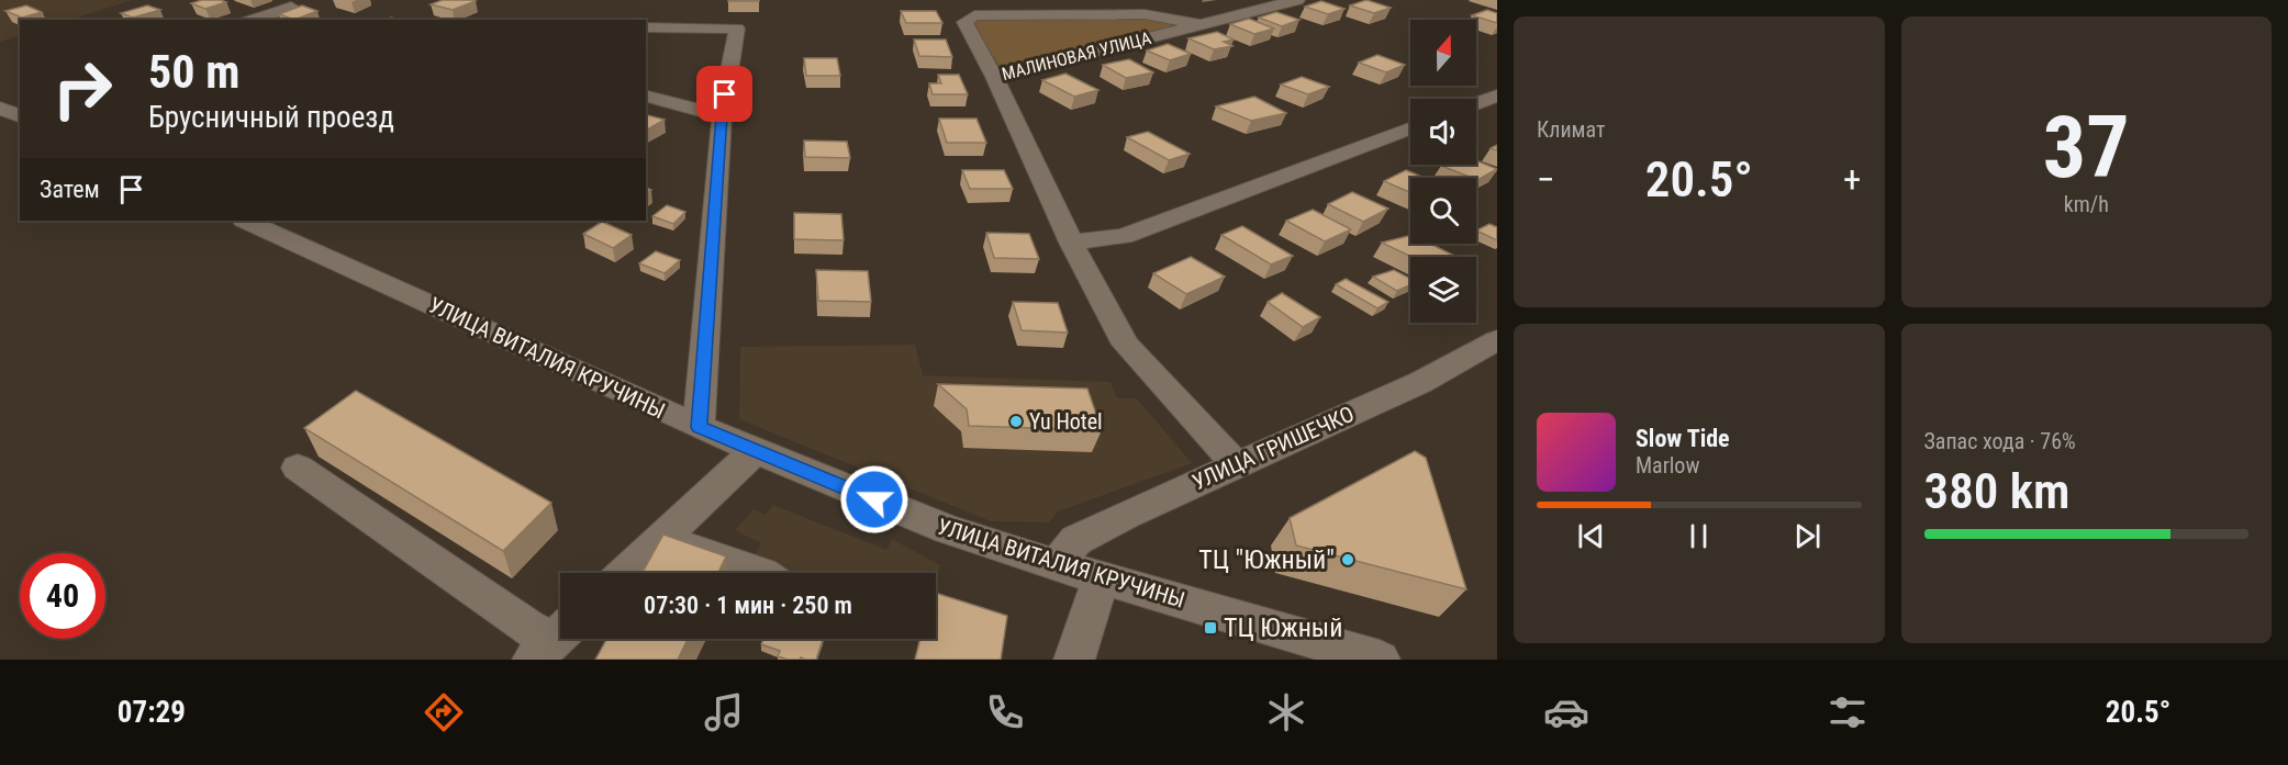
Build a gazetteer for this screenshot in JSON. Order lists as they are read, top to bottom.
{
  "streets": {
    "street": ["МАЛИНОВАЯ УЛИЦА", "УЛИЦА ВИТАЛИЯ КРУЧИНЫ", "УЛИЦА ГРИШЕЧКО"]
  },
  "crossings": [
    ["МАЛИНОВАЯ УЛИЦА", "УЛИЦА ГРИШЕЧКО"],
    ["УЛИЦА ВИТАЛИЯ КРУЧИНЫ", "УЛИЦА ГРИШЕЧКО"]
  ],
  "places": {
    "other": ["Yu Hotel", "ТЦ \"Южный\""],
    "transit": ["ТЦ Южный"]
  },
  "north": "top",
  "page": {
    "tile": [
      "Климат",
      ["37", "km/h"],
      ["Запас хода · 76%", "380 km"]
    ],
    "turn": ["50 m", "Брусничный проезд"],
    "heat": ["−", "20.5°", "+"],
    "then": "Затем",
    "song": ["Slow Tide", "Marlow"],
    "limit": "40",
    "trip": "07:30 · 1 мин · 250 m",
    "tabs": ["07:29", "20.5°"]
  }
}
